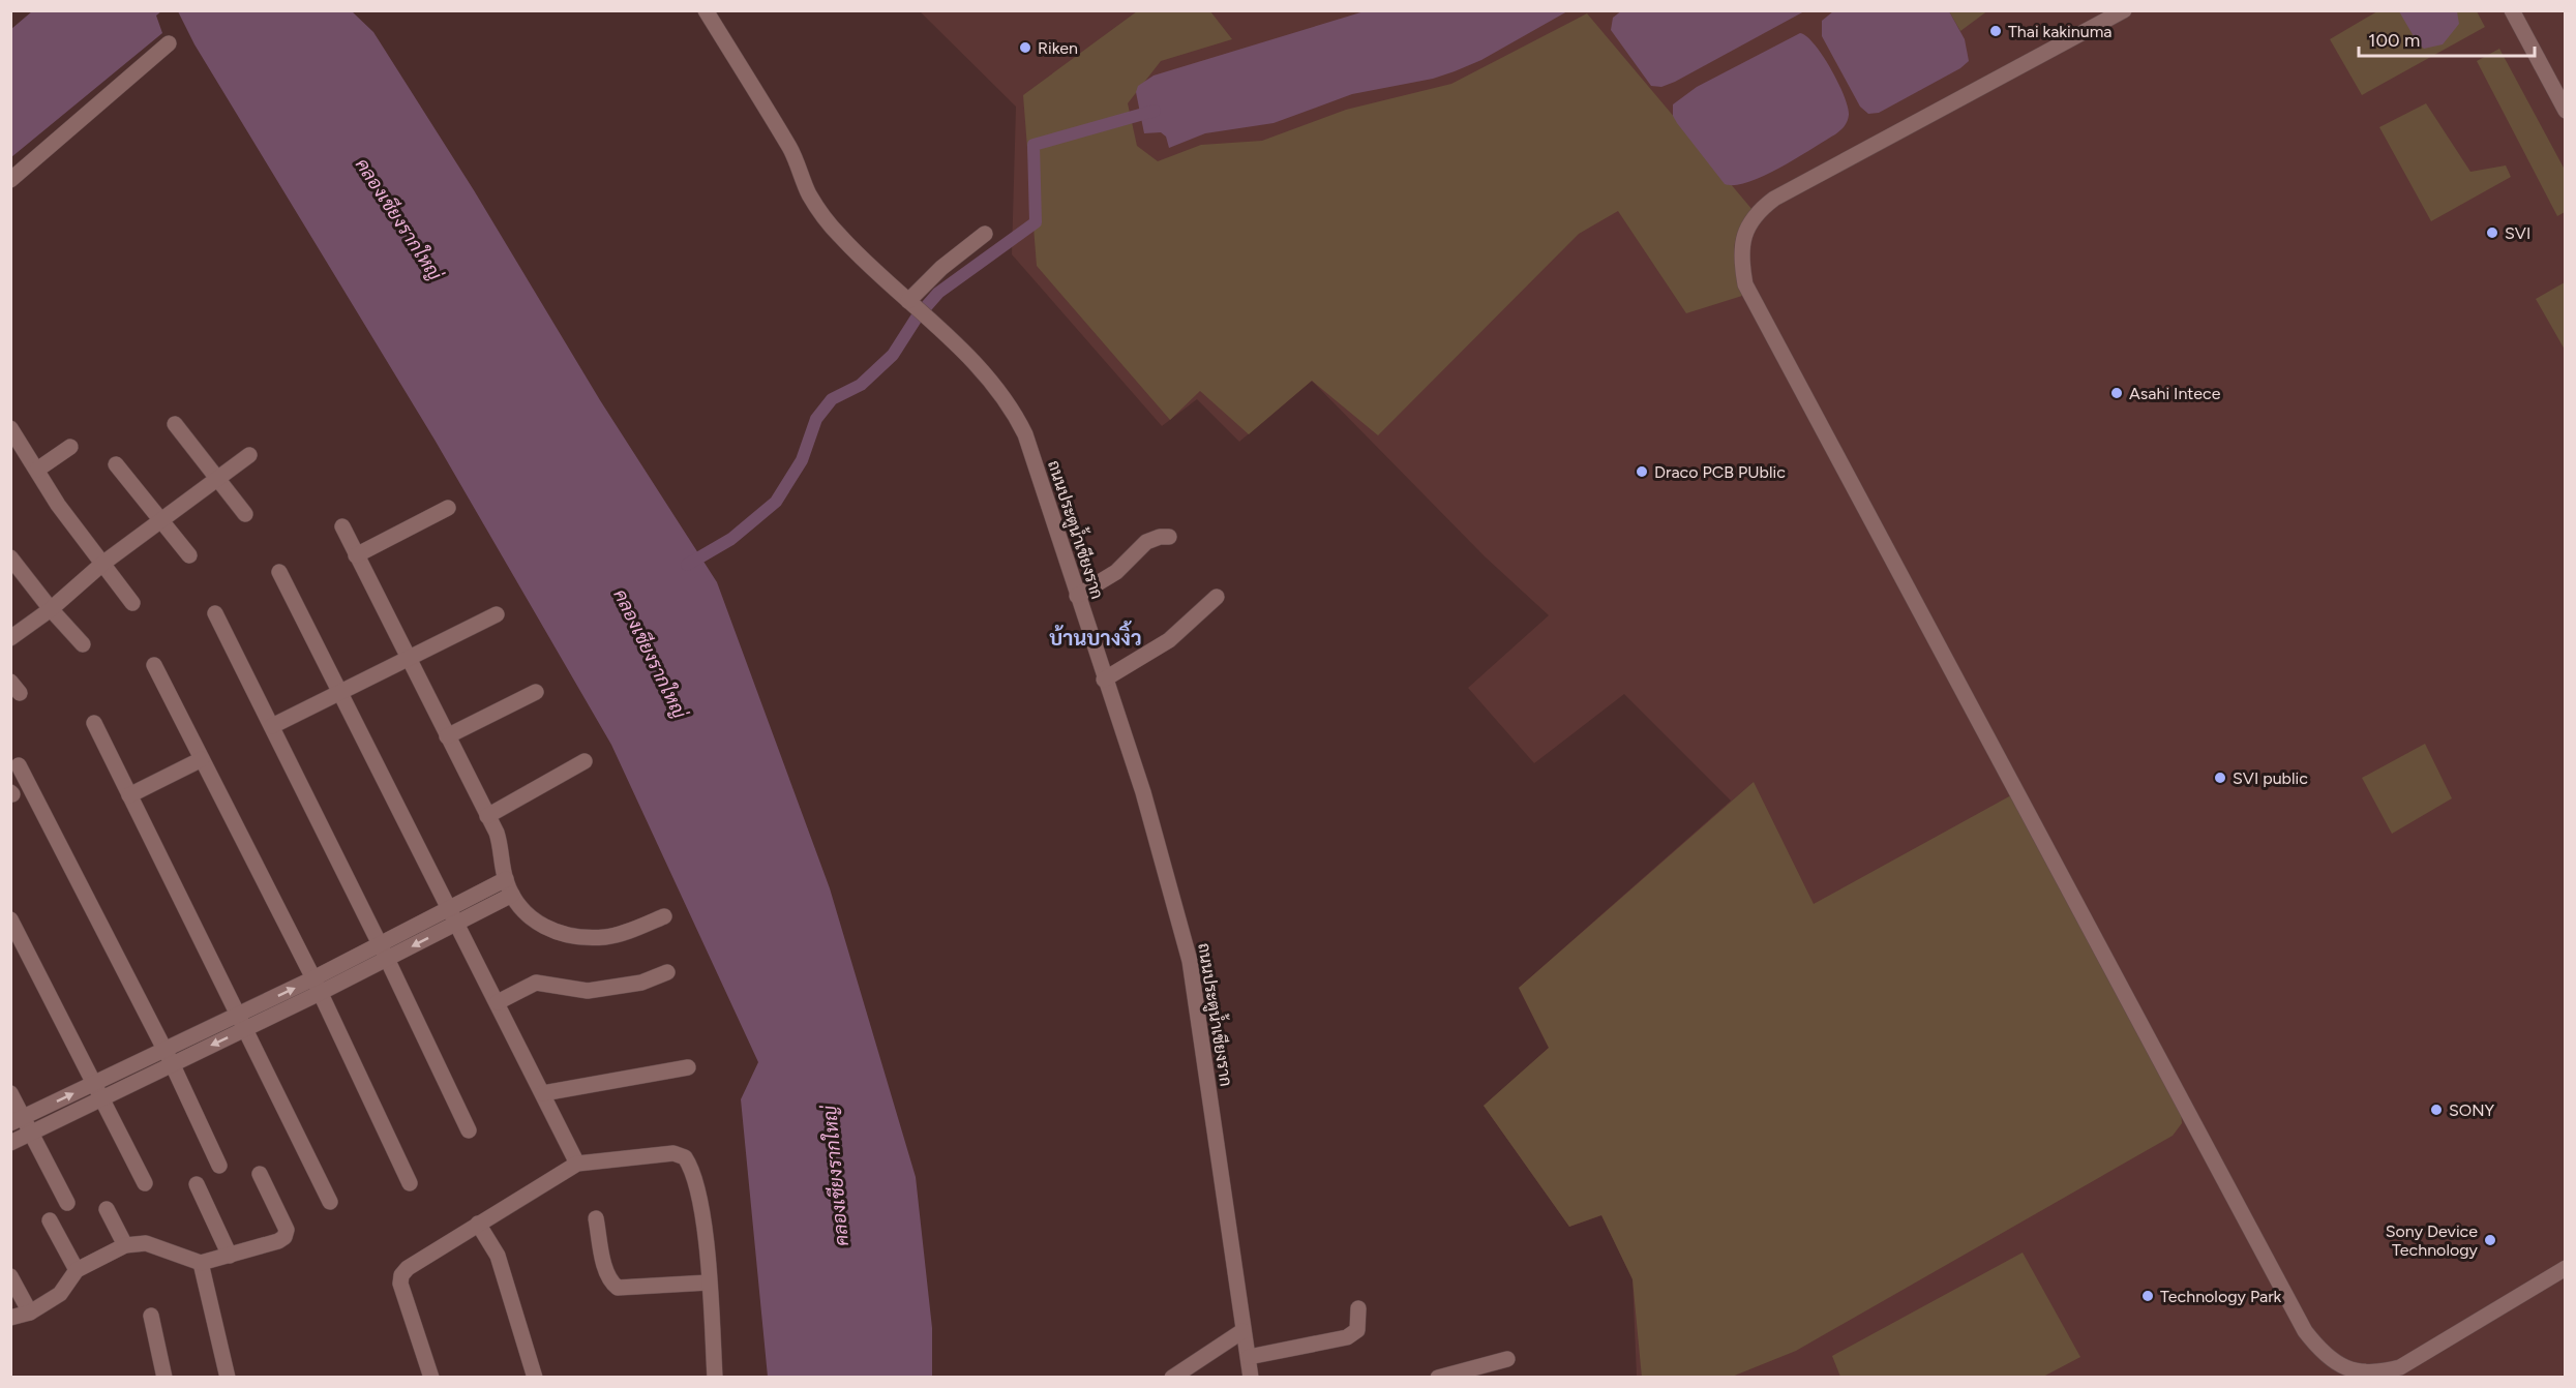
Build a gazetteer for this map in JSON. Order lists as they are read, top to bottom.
{
  "streets": {
    "street": ["ถนนประตูน้ำเชียงราก"]
  },
  "districts": ["บ้านบางงิ้ว"],
  "water": ["คลองเชียงรากใหญ่"],
  "places": [
    "Thai kakinuma",
    "Riken",
    "SVI",
    "Asahi Intece",
    "Draco PCB PUblic",
    "SVI public",
    "SONY",
    "Sony Device Technology",
    "Technology Park"
  ],
  "scale_bar": "100 m"
}
